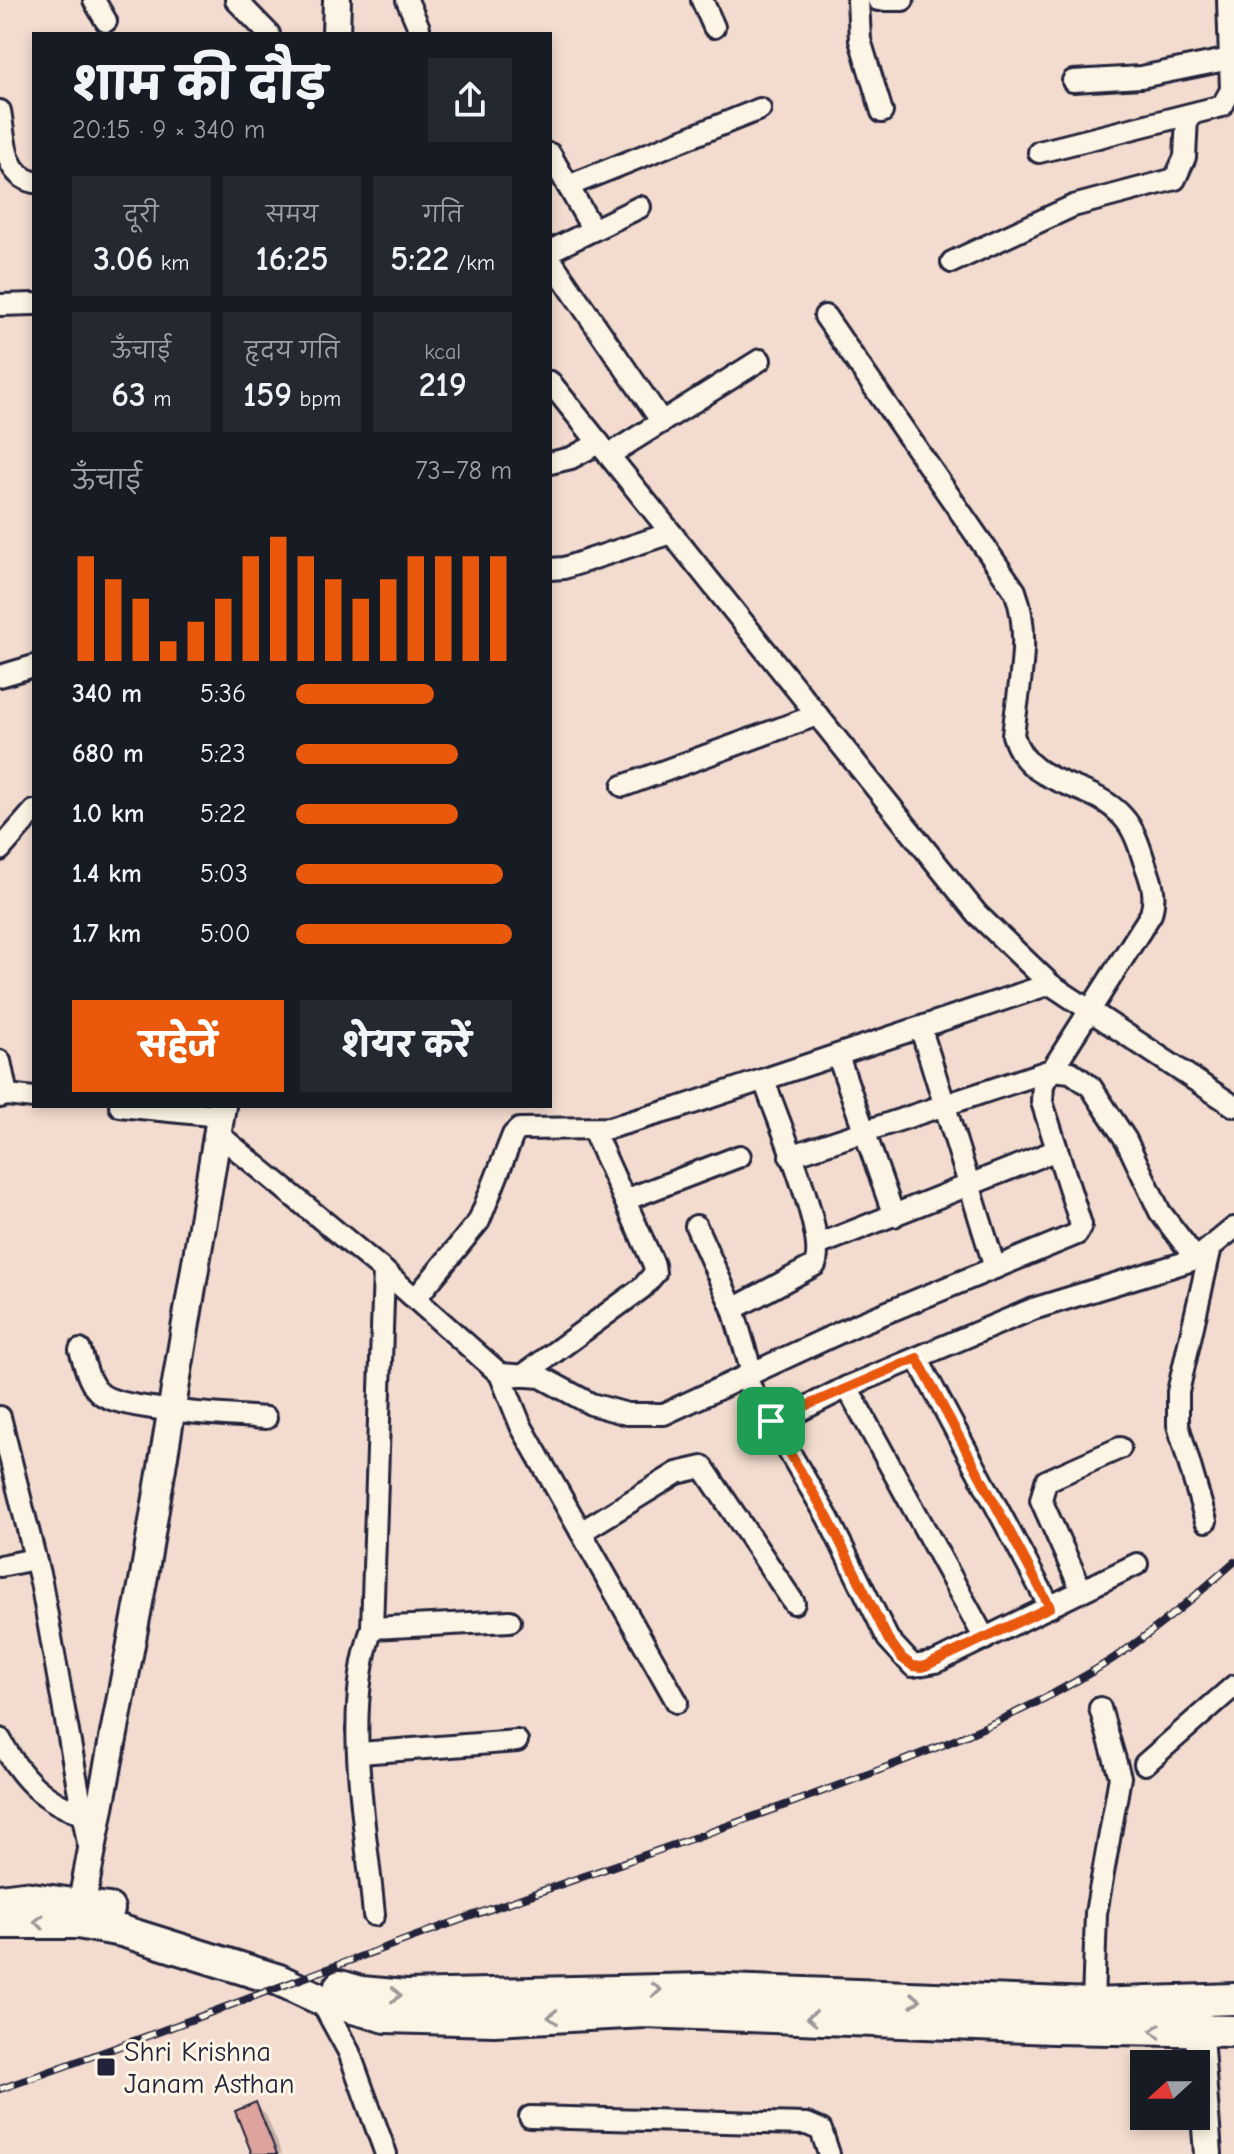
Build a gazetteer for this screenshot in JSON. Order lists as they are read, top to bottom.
{
  "places": {
    "transit": ["Shri Krishna Janam Asthan"]
  },
  "north": "left",
  "page": {
    "heading": ["शाम की दौड़", "20:15 · 9 × 340 m"],
    "stats": [
      ["दूरी", "3.06 km"],
      ["समय", "16:25"],
      ["गति", "5:22 /km"],
      ["ऊँचाई", "63 m"],
      ["हृदय गति", "159 bpm"],
      ["kcal", "219"]
    ],
    "chart": ["ऊँचाई", "73–78 m"],
    "list": [
      {
        "name": "340 m",
        "note": "5:36"
      },
      {
        "name": "680 m",
        "note": "5:23"
      },
      {
        "name": "1.0 km",
        "note": "5:22"
      },
      {
        "name": "1.4 km",
        "note": "5:03"
      },
      {
        "name": "1.7 km",
        "note": "5:00"
      }
    ],
    "buttons": ["सहेजें", "शेयर करें"]
  }
}
